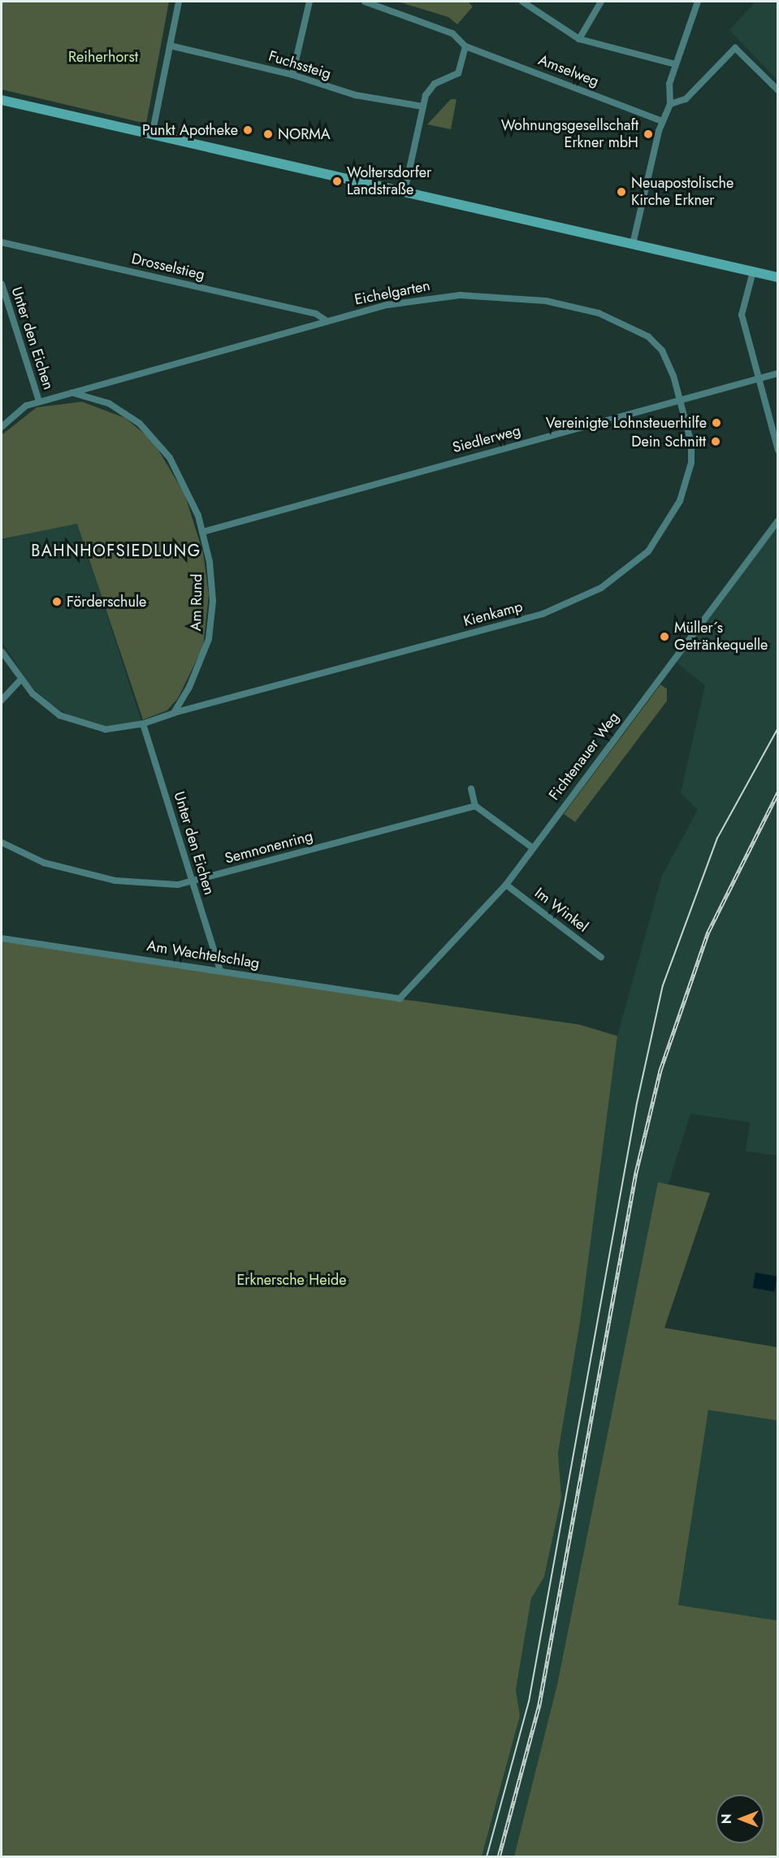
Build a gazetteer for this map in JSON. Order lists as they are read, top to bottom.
{
  "streets": {
    "street": [
      "Fuchssteig",
      "Amselweg",
      "Drosselstieg",
      "Eichelgarten",
      "Unter den Eichen",
      "Siedlerweg",
      "Am Rund",
      "Kienkamp",
      "Fichtenauer Weg",
      "Semnonenring",
      "Im Winkel",
      "Am Wachtelschlag"
    ]
  },
  "crossings": [
    ["Drosselstieg", "Eichelgarten"],
    ["Eichelgarten", "Siedlerweg"],
    ["Eichelgarten", "Am Rund"],
    ["Eichelgarten", "Kienkamp"],
    ["Unter den Eichen", "Semnonenring"],
    ["Unter den Eichen", "Am Wachtelschlag"],
    ["Siedlerweg", "Am Rund"],
    ["Siedlerweg", "Kienkamp"],
    ["Am Rund", "Kienkamp"],
    ["Fichtenauer Weg", "Im Winkel"],
    ["Fichtenauer Weg", "Am Wachtelschlag"]
  ],
  "districts": ["BAHNHOFSIEDLUNG"],
  "parks": ["Reiherhorst", "Erknersche Heide"],
  "places": [
    "Punkt Apotheke",
    "NORMA",
    "Wohnungsgesellschaft Erkner mbH",
    "Woltersdorfer Landstraße",
    "Neuapostolische Kirche Erkner",
    "Vereinigte Lohnsteuerhilfe",
    "Dein Schnitt",
    "Förderschule",
    "Müller´s Getränkequelle"
  ],
  "north": "left"
}
